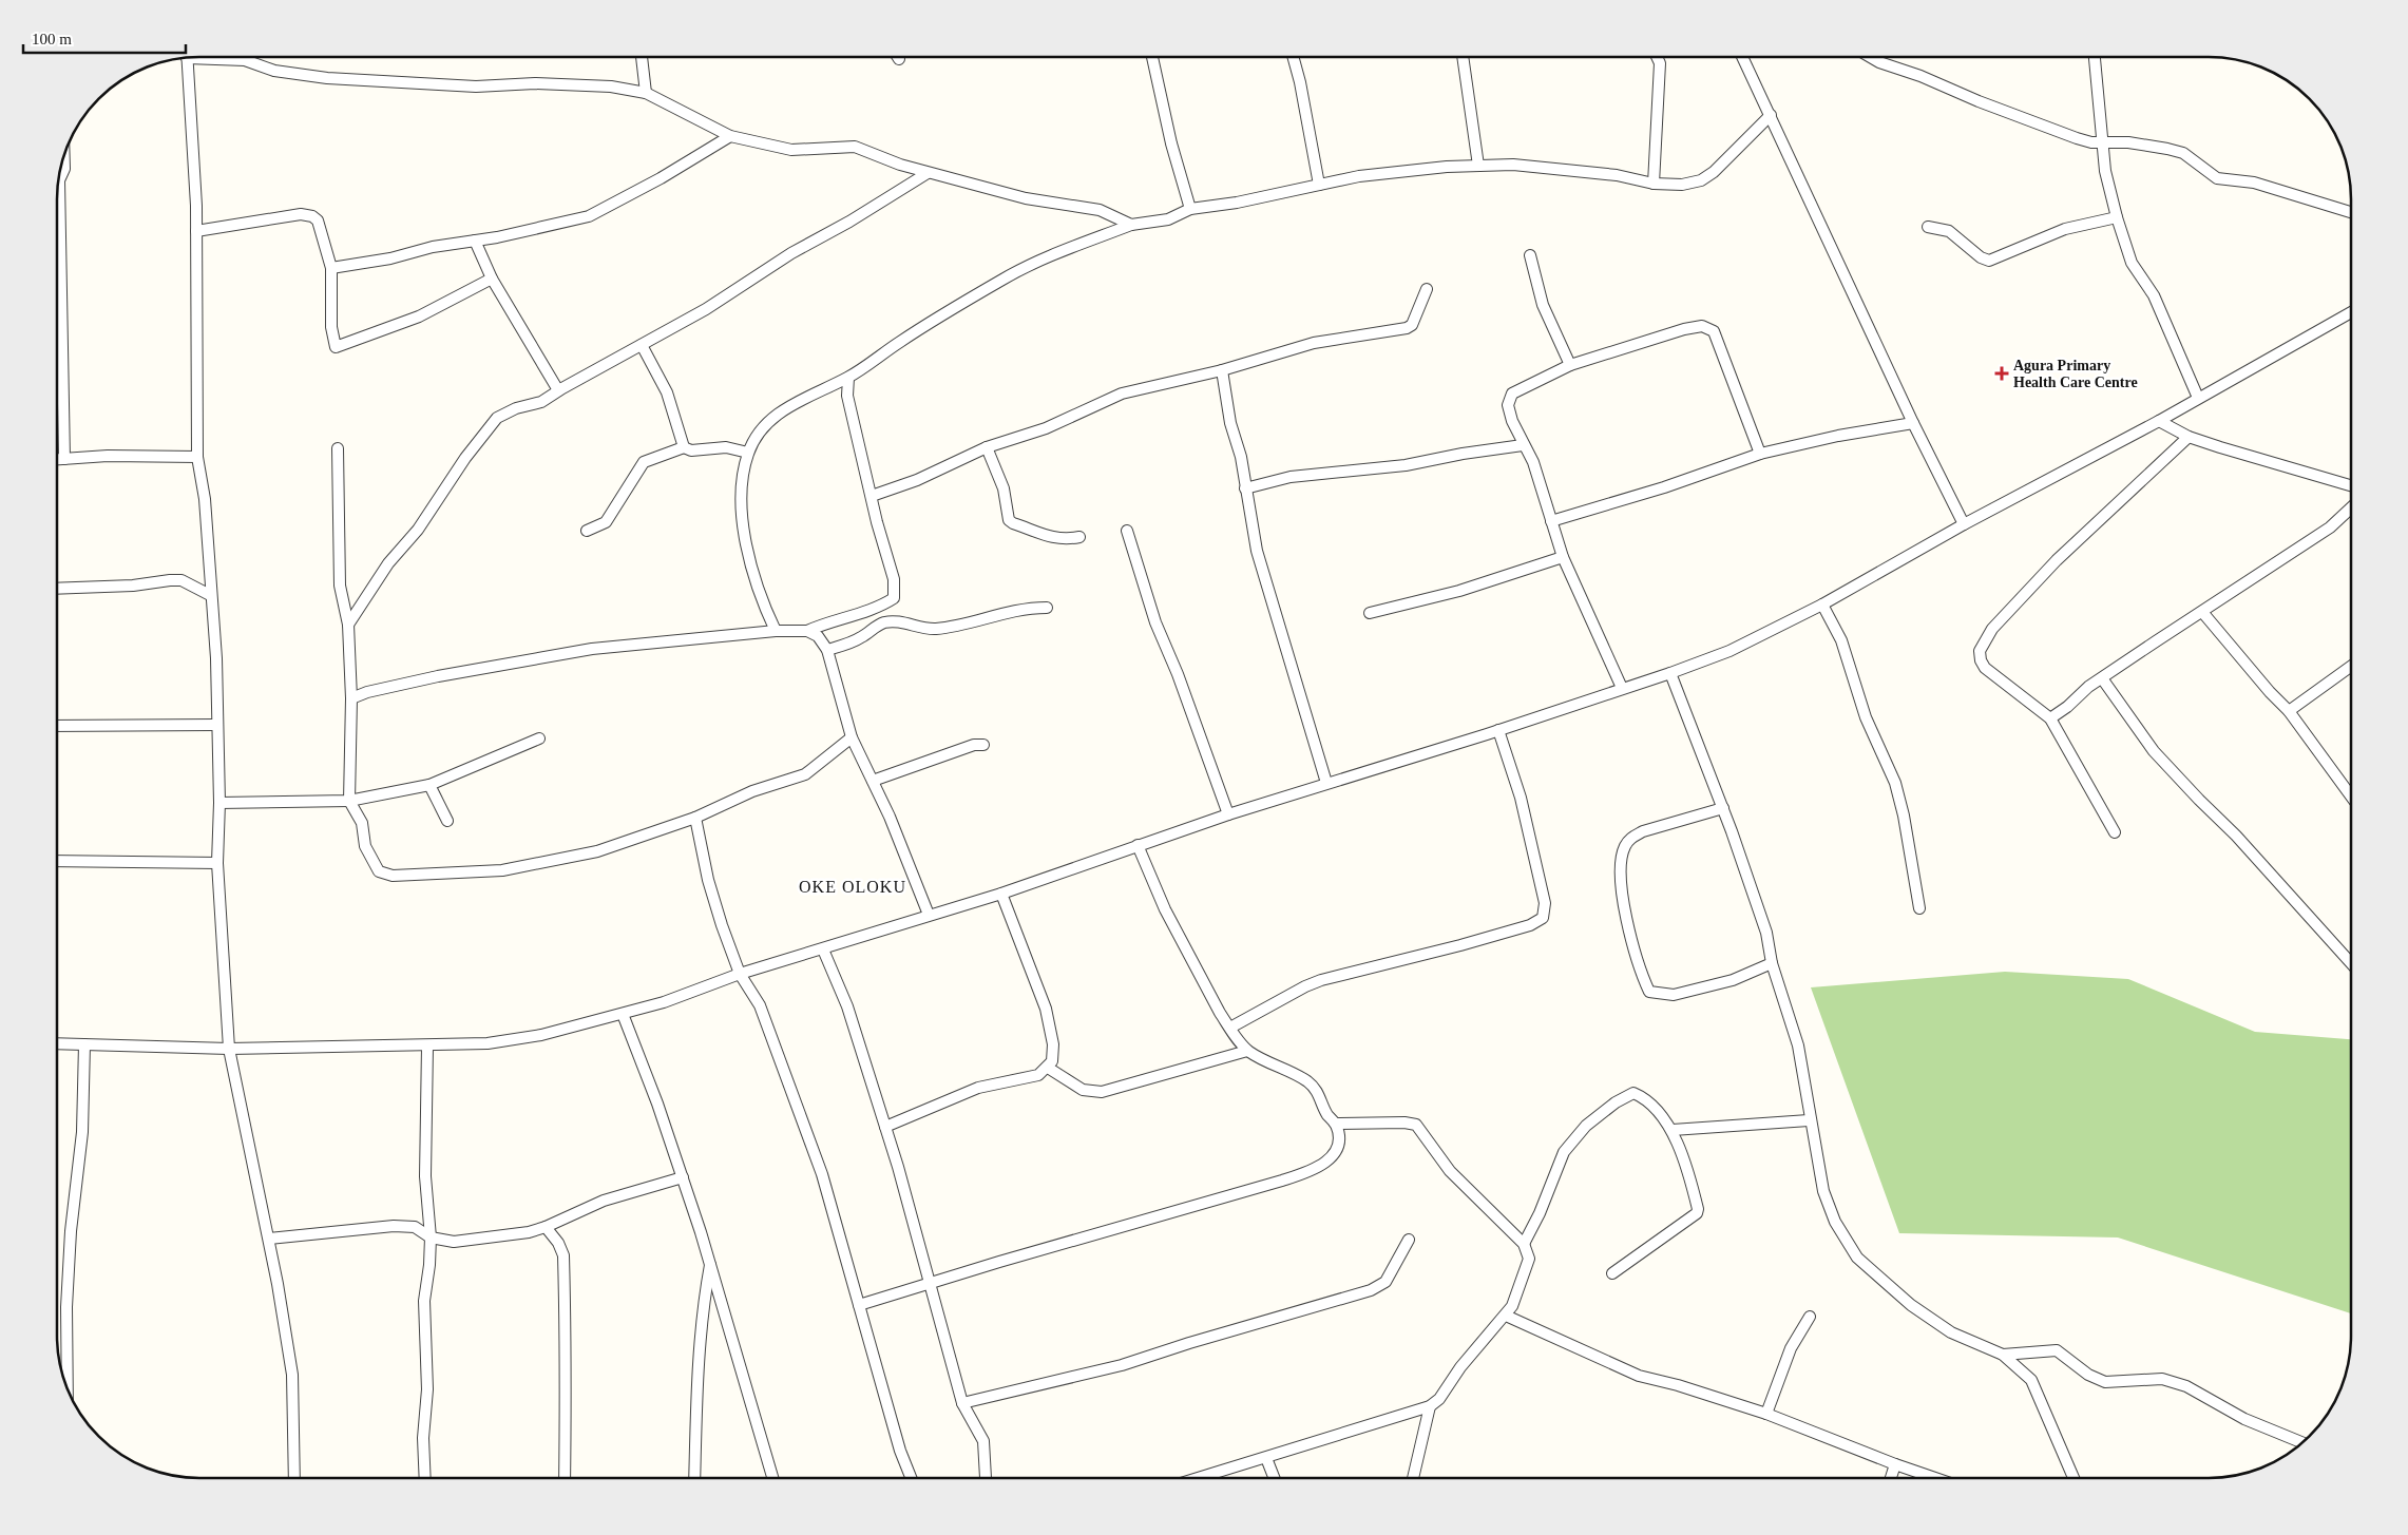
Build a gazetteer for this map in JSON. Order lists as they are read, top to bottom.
{
  "districts": ["OKE OLOKU"],
  "places": {
    "health": ["Agura Primary Health Care Centre"]
  },
  "scale_bar": "100 m"
}
